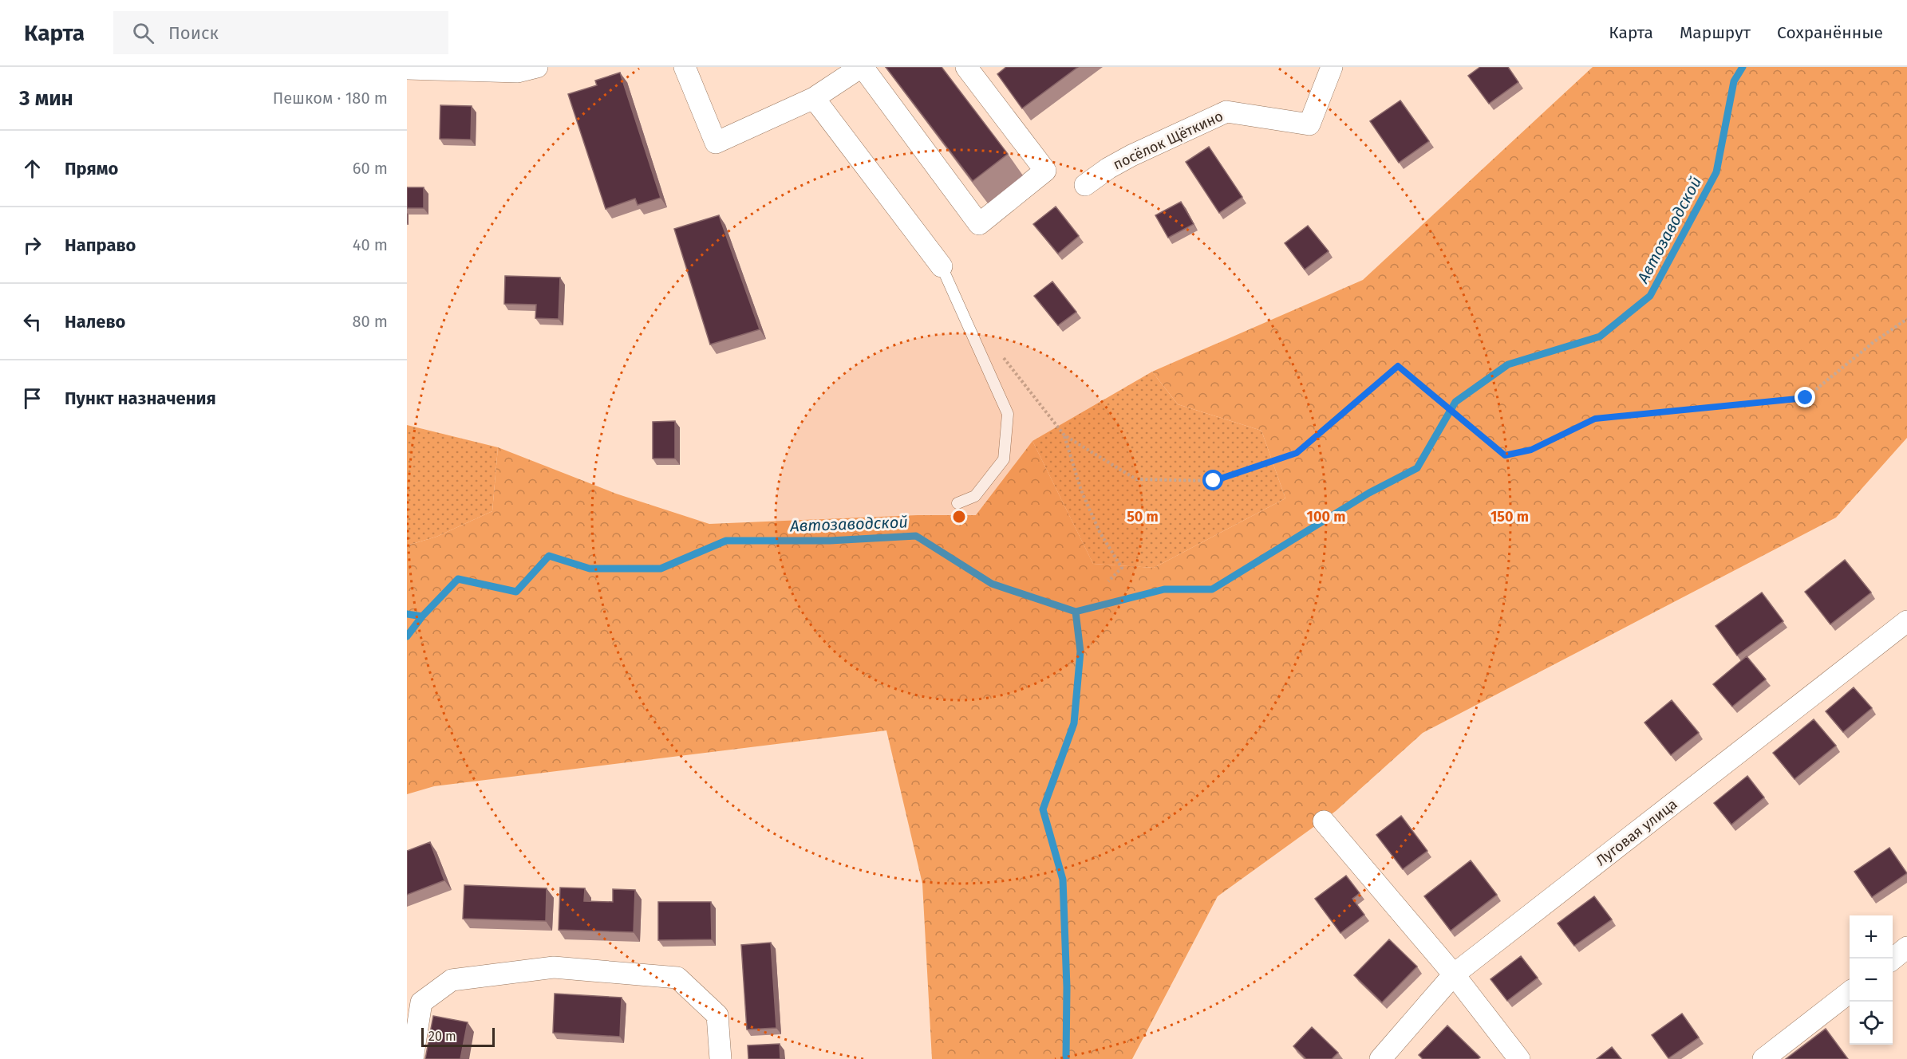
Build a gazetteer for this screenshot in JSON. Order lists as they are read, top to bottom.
{
  "streets": {
    "street": ["посёлок Щёткино", "Луговая улица"]
  },
  "water": ["Автозаводской"],
  "scale_bar": "20 m",
  "page": {
    "header": "Карта",
    "search": "Поиск",
    "nav": ["Карта", "Маршрут", "Сохранённые"],
    "heading": ["3 мин", "Пешком · 180 m"],
    "list": [
      ["Прямо", "60 m"],
      ["Направо", "40 m"],
      ["Налево", "80 m"],
      "Пункт назначения"
    ],
    "map_buttons": ["+", "−"],
    "scale": "20 m"
  },
  "rings": ["50 m", "100 m", "150 m"]
}
